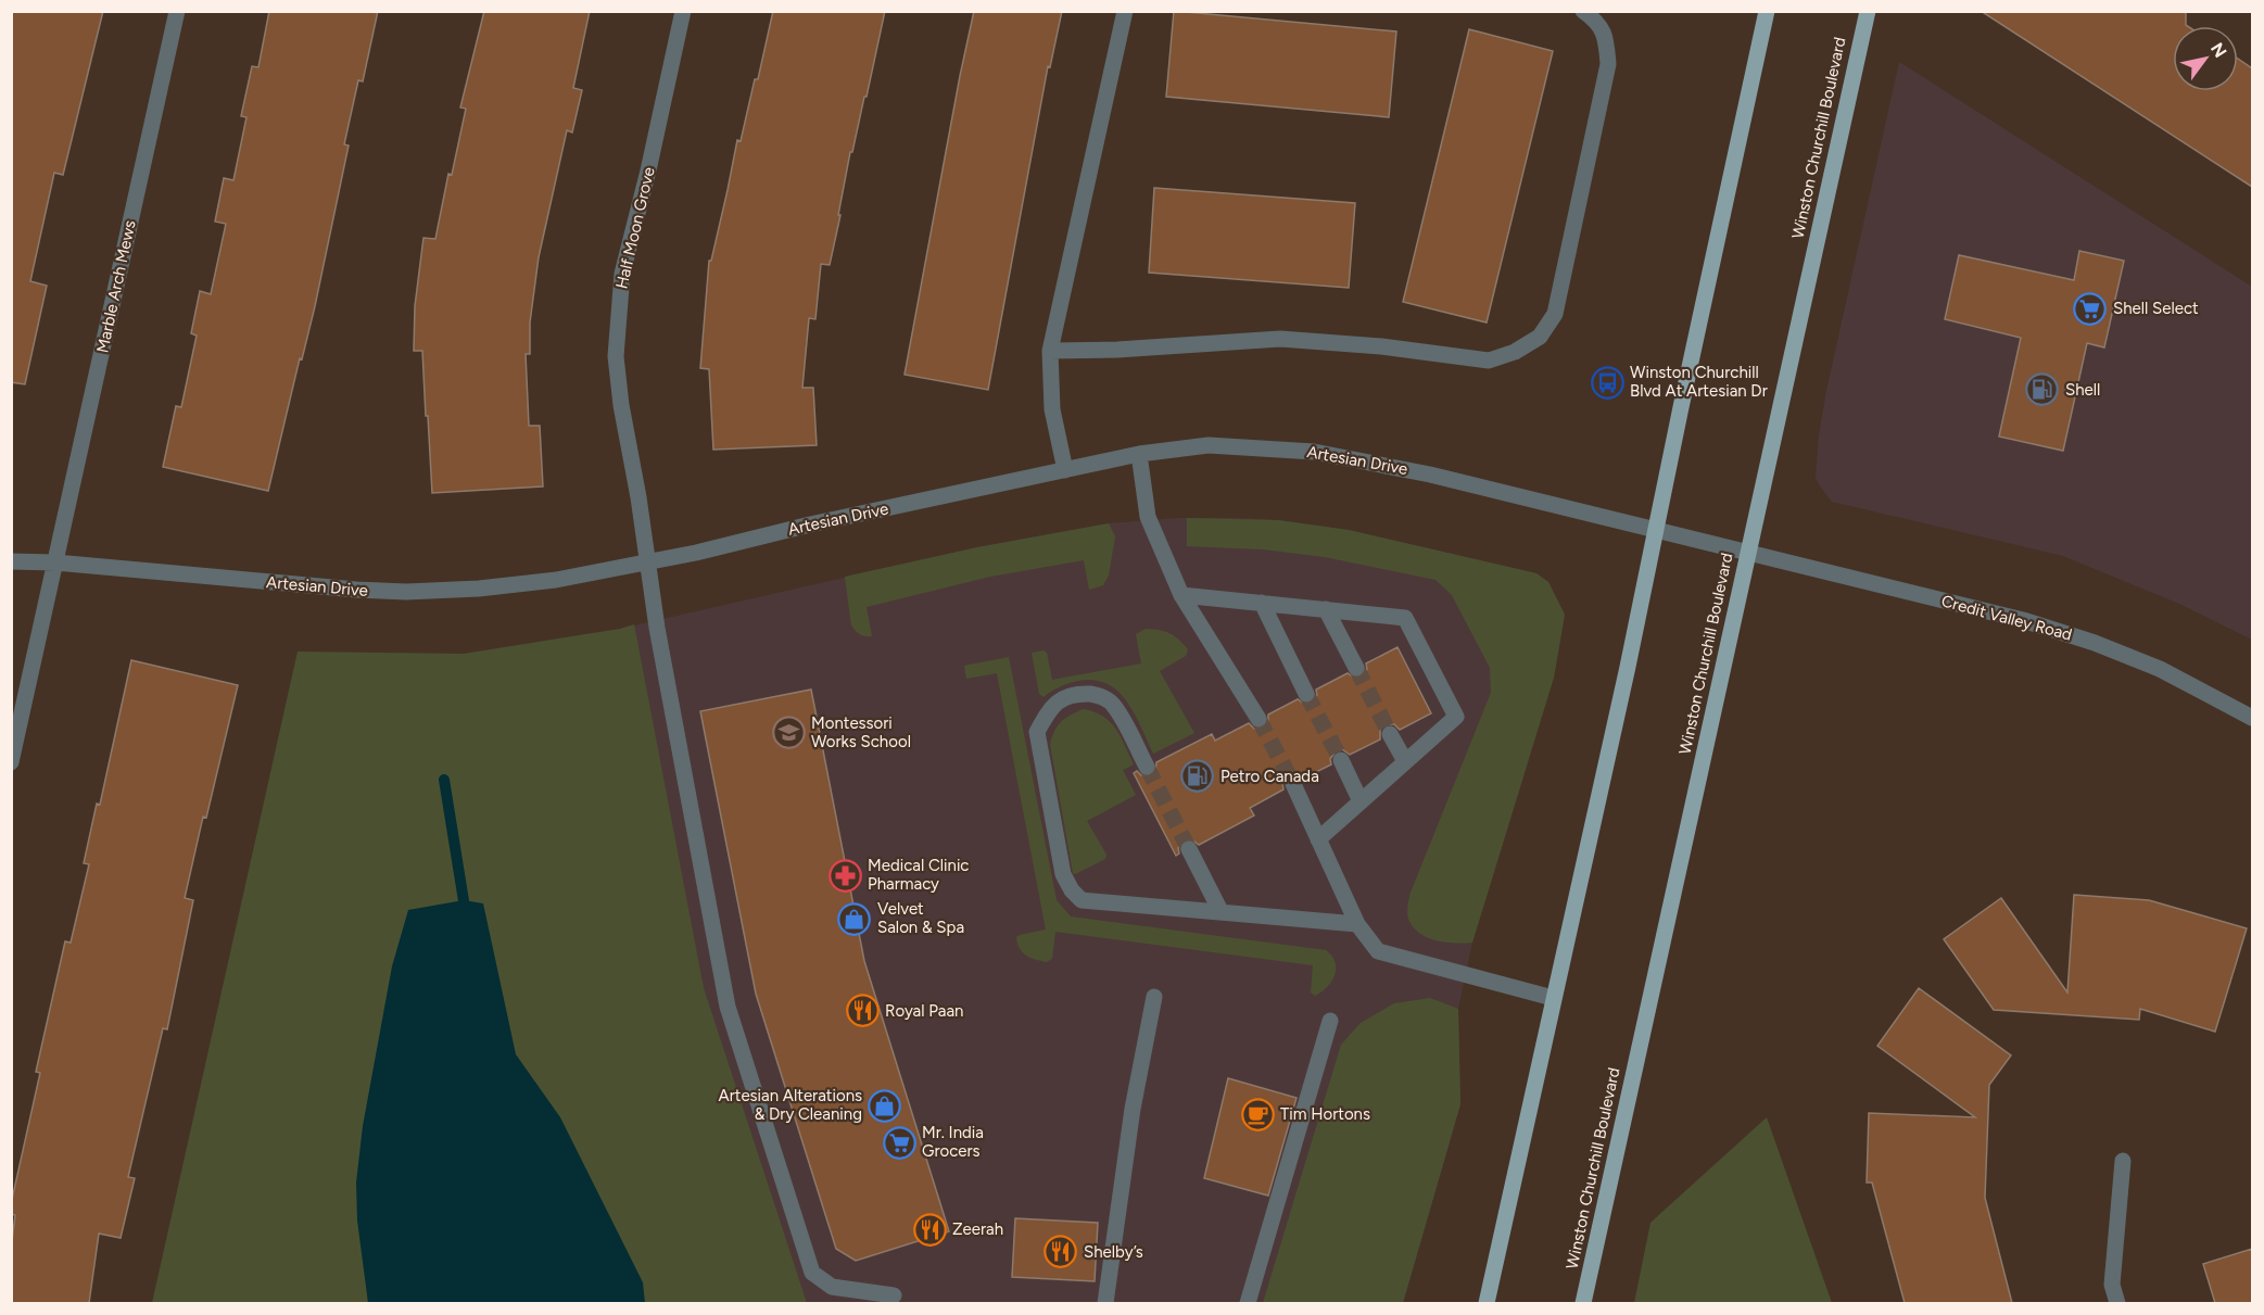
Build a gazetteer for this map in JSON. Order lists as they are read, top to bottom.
{
  "streets": {
    "main road": ["Winston Churchill Boulevard"],
    "street": [
      "Half Moon Grove",
      "Marble Arch Mews",
      "Artesian Drive",
      "Credit Valley Road"
    ]
  },
  "crossings": [
    ["Winston Churchill Boulevard", "Artesian Drive"],
    ["Winston Churchill Boulevard", "Credit Valley Road"],
    ["Half Moon Grove", "Artesian Drive"],
    ["Marble Arch Mews", "Artesian Drive"],
    ["Artesian Drive", "Credit Valley Road"]
  ],
  "places": {
    "supermarket": ["Shell Select", "Mr. India Grocers"],
    "bus stop": ["Winston Churchill Blvd At Artesian Dr"],
    "fuel station": ["Shell", "Petro Canada"],
    "school or university": ["Montessori Works School"],
    "pharmacy": ["Medical Clinic Pharmacy"],
    "shop": ["Velvet Salon & Spa", "Artesian Alterations & Dry Cleaning"],
    "restaurant": ["Royal Paan", "Zeerah", "Shelby’s"],
    "cafe": ["Tim Hortons"]
  },
  "north": "top right"
}
